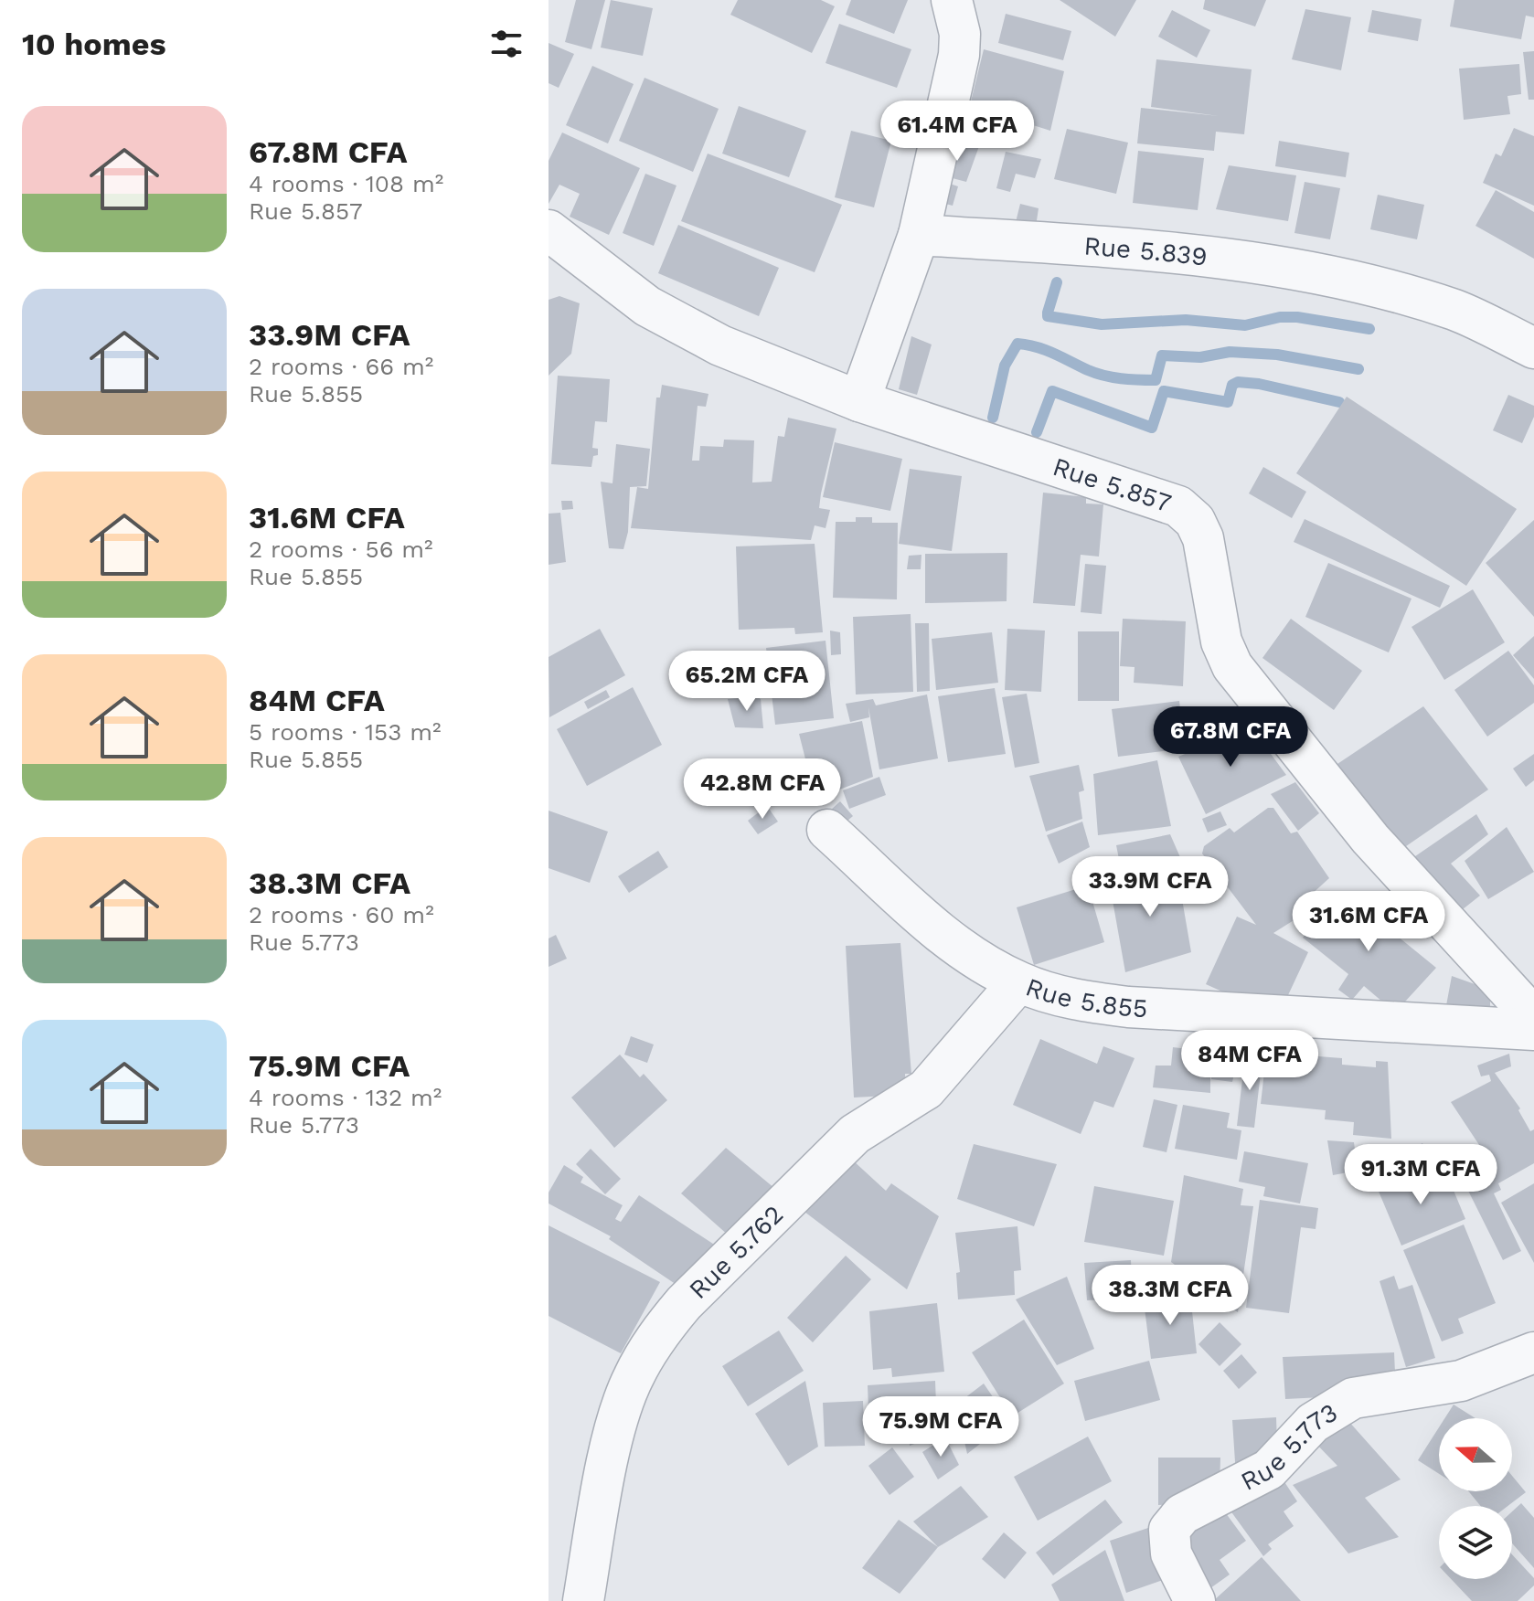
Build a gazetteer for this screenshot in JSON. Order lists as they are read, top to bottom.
{
  "streets": {
    "street": [
      "Rue 5.839",
      "Rue 5.857",
      "Rue 5.855",
      "Rue 5.762",
      "Rue 5.773"
    ]
  },
  "crossings": [
    ["Rue 5.855", "Rue 5.762"]
  ],
  "north": "left",
  "page": {
    "heading": "10 homes",
    "list": [
      {
        "name": "67.8M CFA",
        "note": "4 rooms · 108 m² · Rue 5.857"
      },
      {
        "name": "33.9M CFA",
        "note": "2 rooms · 66 m² · Rue 5.855"
      },
      {
        "name": "31.6M CFA",
        "note": "2 rooms · 56 m² · Rue 5.855"
      },
      {
        "name": "84M CFA",
        "note": "5 rooms · 153 m² · Rue 5.855"
      },
      {
        "name": "38.3M CFA",
        "note": "2 rooms · 60 m² · Rue 5.773"
      },
      {
        "name": "75.9M CFA",
        "note": "4 rooms · 132 m² · Rue 5.773"
      }
    ],
    "price": [
      "61.4M CFA",
      "65.2M CFA",
      "67.8M CFA",
      "42.8M CFA",
      "33.9M CFA",
      "31.6M CFA",
      "84M CFA",
      "91.3M CFA",
      "38.3M CFA",
      "75.9M CFA"
    ]
  }
}
